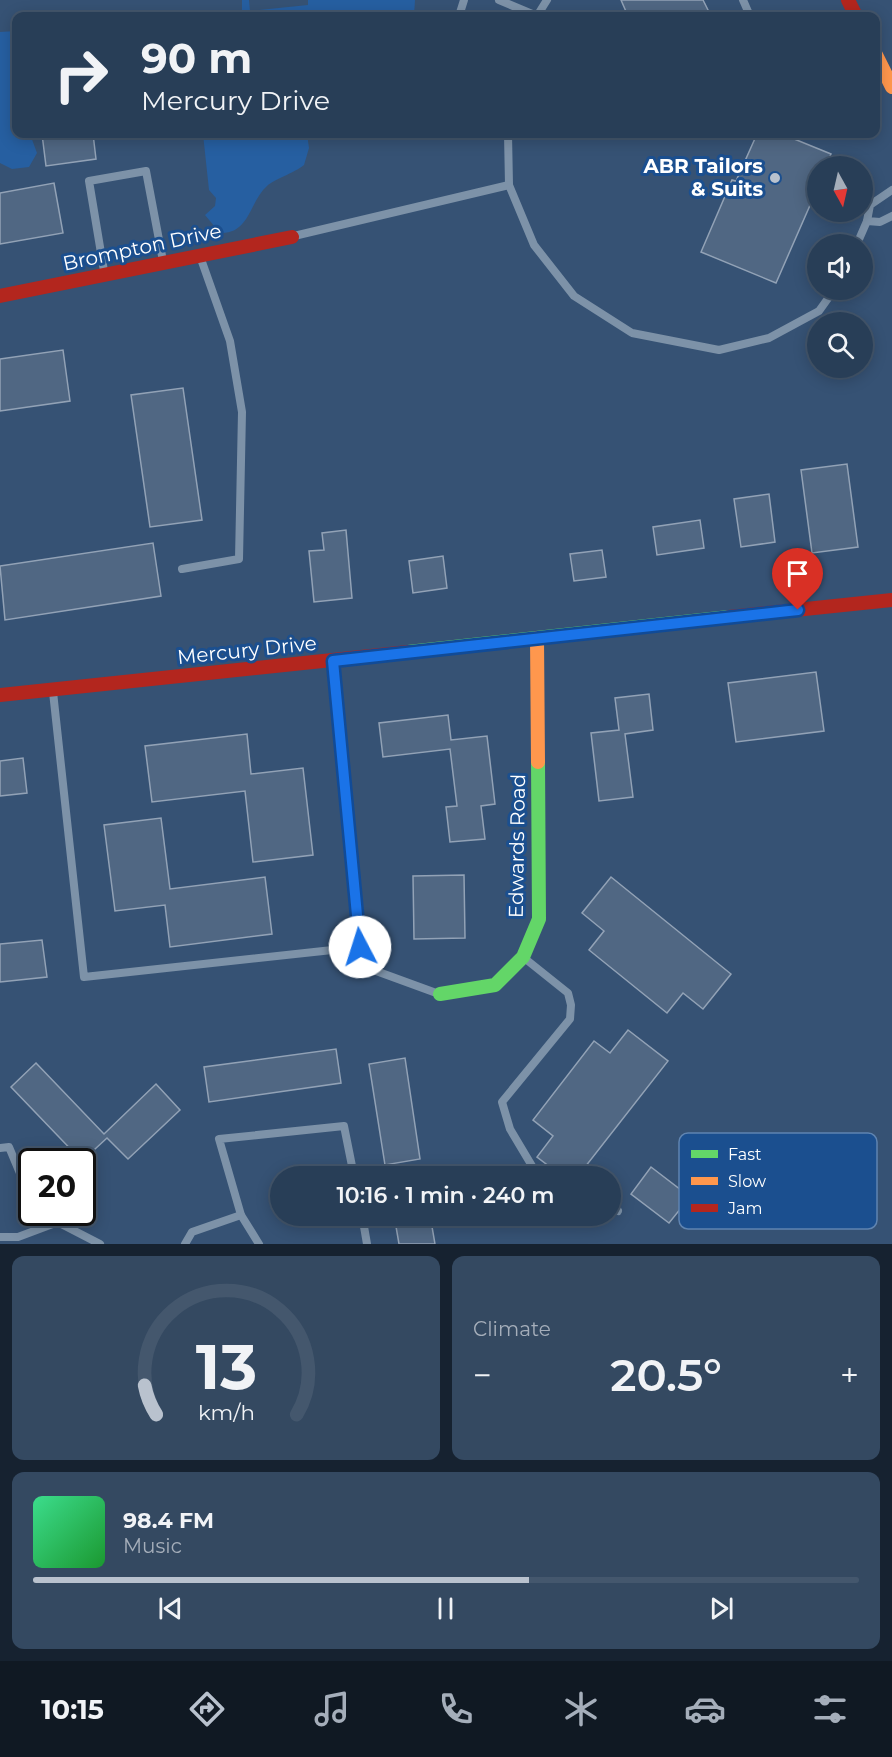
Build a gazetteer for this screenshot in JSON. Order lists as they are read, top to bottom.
{
  "streets": {
    "street": ["Brompton Drive", "Mercury Drive", "Edwards Road"]
  },
  "crossings": [
    ["Mercury Drive", "Edwards Road"]
  ],
  "places": ["ABR Tailors & Suits"],
  "legend": ["Fast", "Slow", "Jam"],
  "north": "bottom",
  "page": {
    "turn": ["90 m", "Mercury Drive"],
    "limit": "20",
    "trip": "10:16 · 1 min · 240 m",
    "tile": "Climate",
    "heat": ["−", "20.5°", "+"],
    "song": ["98.4 FM", "Music"],
    "tabs": "10:15",
    "gauge": ["13", "km/h"]
  }
}
